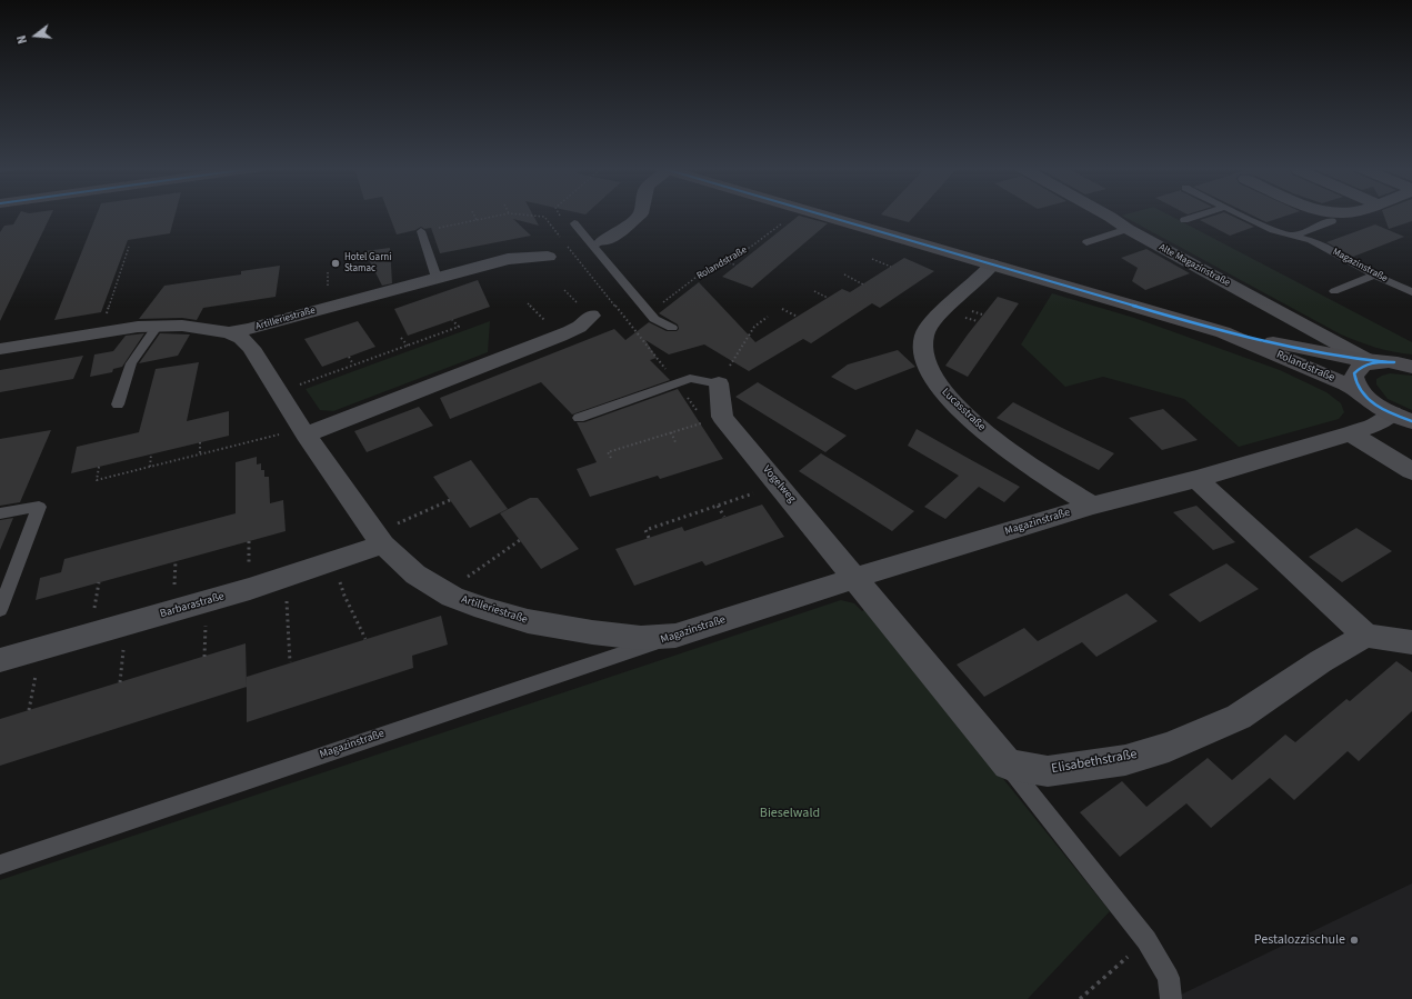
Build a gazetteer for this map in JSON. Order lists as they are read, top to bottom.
{
  "streets": {
    "main road": ["Rolandstraße"],
    "street": [
      "Alte Magazinstraße",
      "Magazinstraße",
      "Artilleriestraße",
      "Lucasstraße",
      "Vogelweg",
      "Barbarastraße",
      "Elisabethstraße"
    ]
  },
  "crossings": [
    ["Rolandstraße", "Alte Magazinstraße"],
    ["Rolandstraße", "Magazinstraße"],
    ["Rolandstraße", "Lucasstraße"],
    ["Magazinstraße", "Artilleriestraße"],
    ["Magazinstraße", "Lucasstraße"],
    ["Magazinstraße", "Vogelweg"],
    ["Artilleriestraße", "Barbarastraße"]
  ],
  "parks": ["Bieselwald"],
  "places": ["Hotel Garni Stamac", "Pestalozzischule"],
  "north": "left"
}
